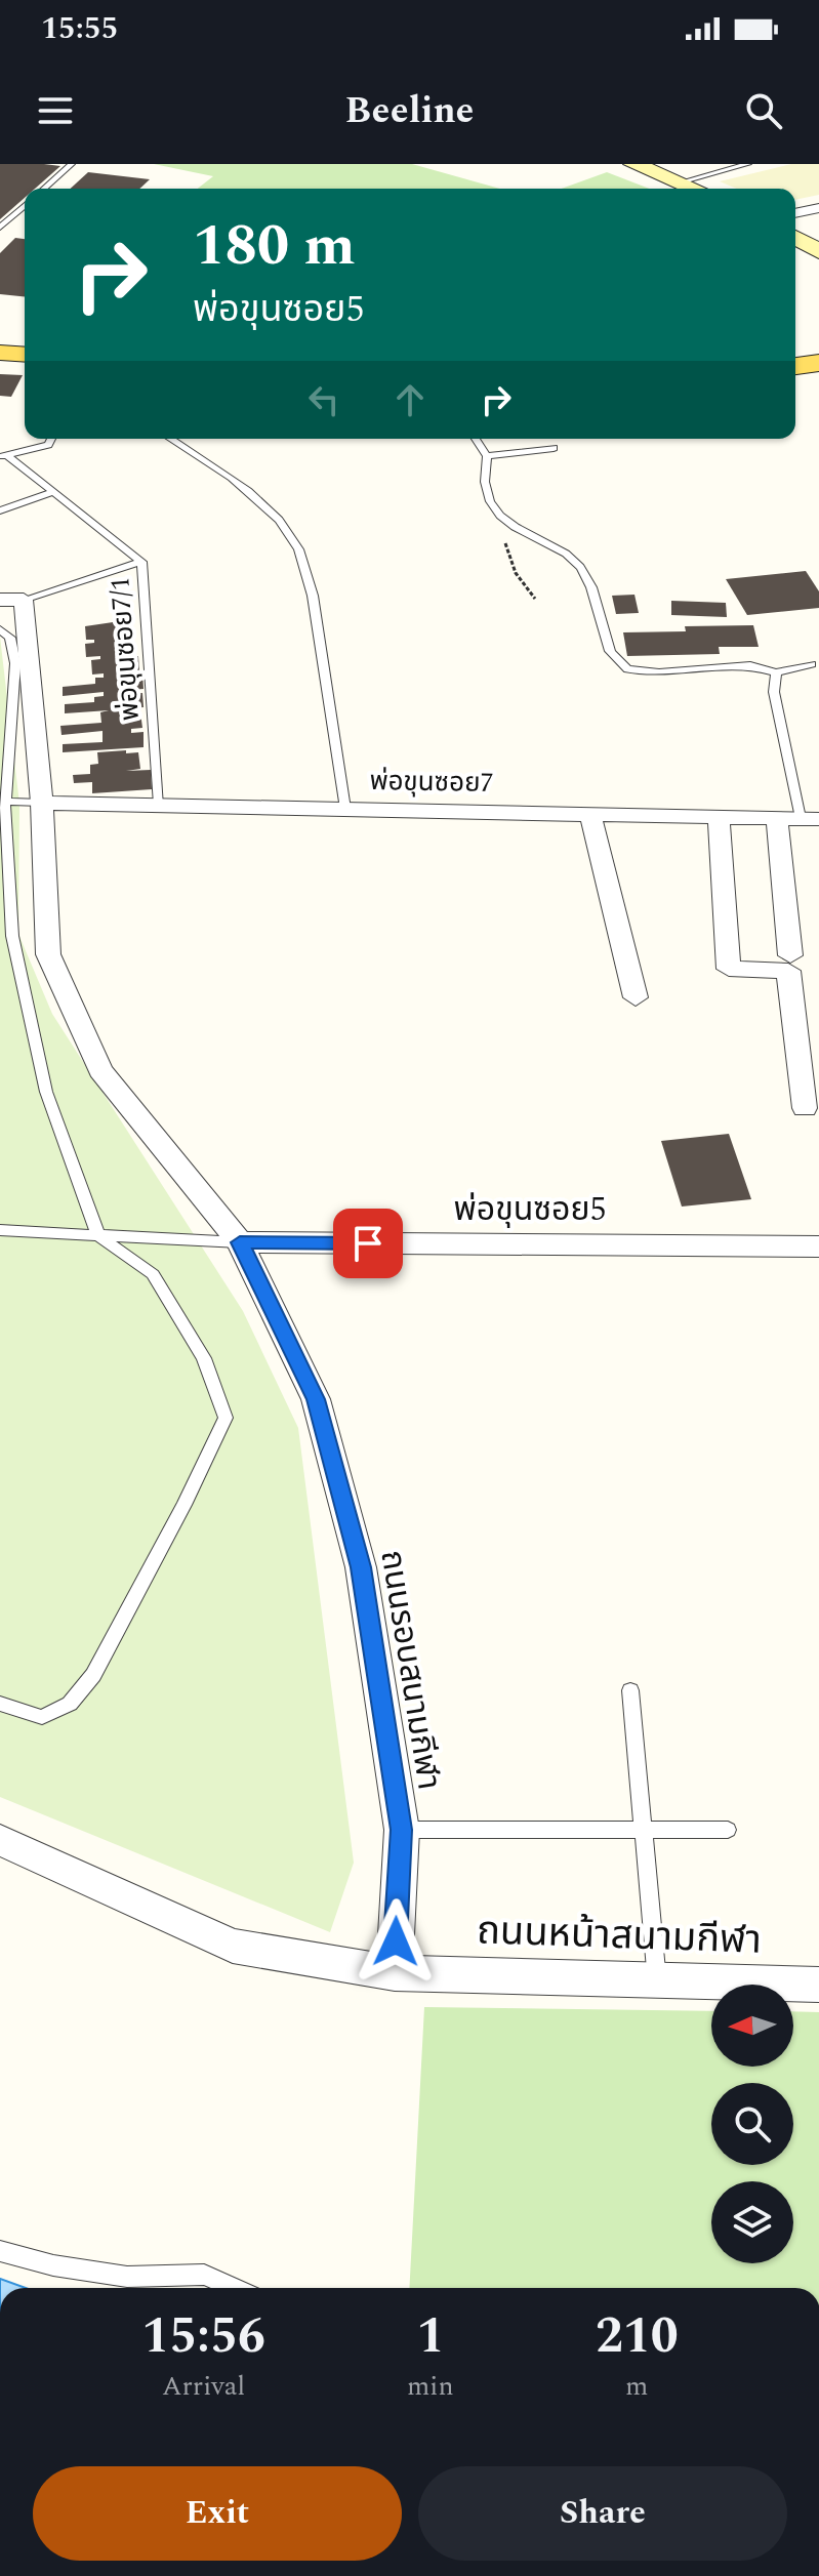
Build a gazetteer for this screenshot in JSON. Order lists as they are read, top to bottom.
{
  "streets": {
    "street": [
      "พ่อขุนซอย7",
      "พ่อขุนซอย5",
      "ถนนรอบสนามกีฬา",
      "ถนนหน้าสนามกีฬา"
    ],
    "lane": ["พ่อขุนซอย7/1"]
  },
  "crossings": [
    ["พ่อขุนซอย7/1", "พ่อขุนซอย7"],
    ["พ่อขุนซอย7", "ถนนรอบสนามกีฬา"],
    ["พ่อขุนซอย5", "ถนนรอบสนามกีฬา"],
    ["ถนนรอบสนามกีฬา", "ถนนหน้าสนามกีฬา"]
  ],
  "north": "left",
  "page": {
    "status": "15:55",
    "header": "Beeline",
    "turn": ["180 m", "พ่อขุนซอย5"],
    "eta": [
      "15:56",
      "Arrival",
      "1",
      "min",
      "210",
      "m"
    ],
    "buttons": ["Exit", "Share"]
  }
}
